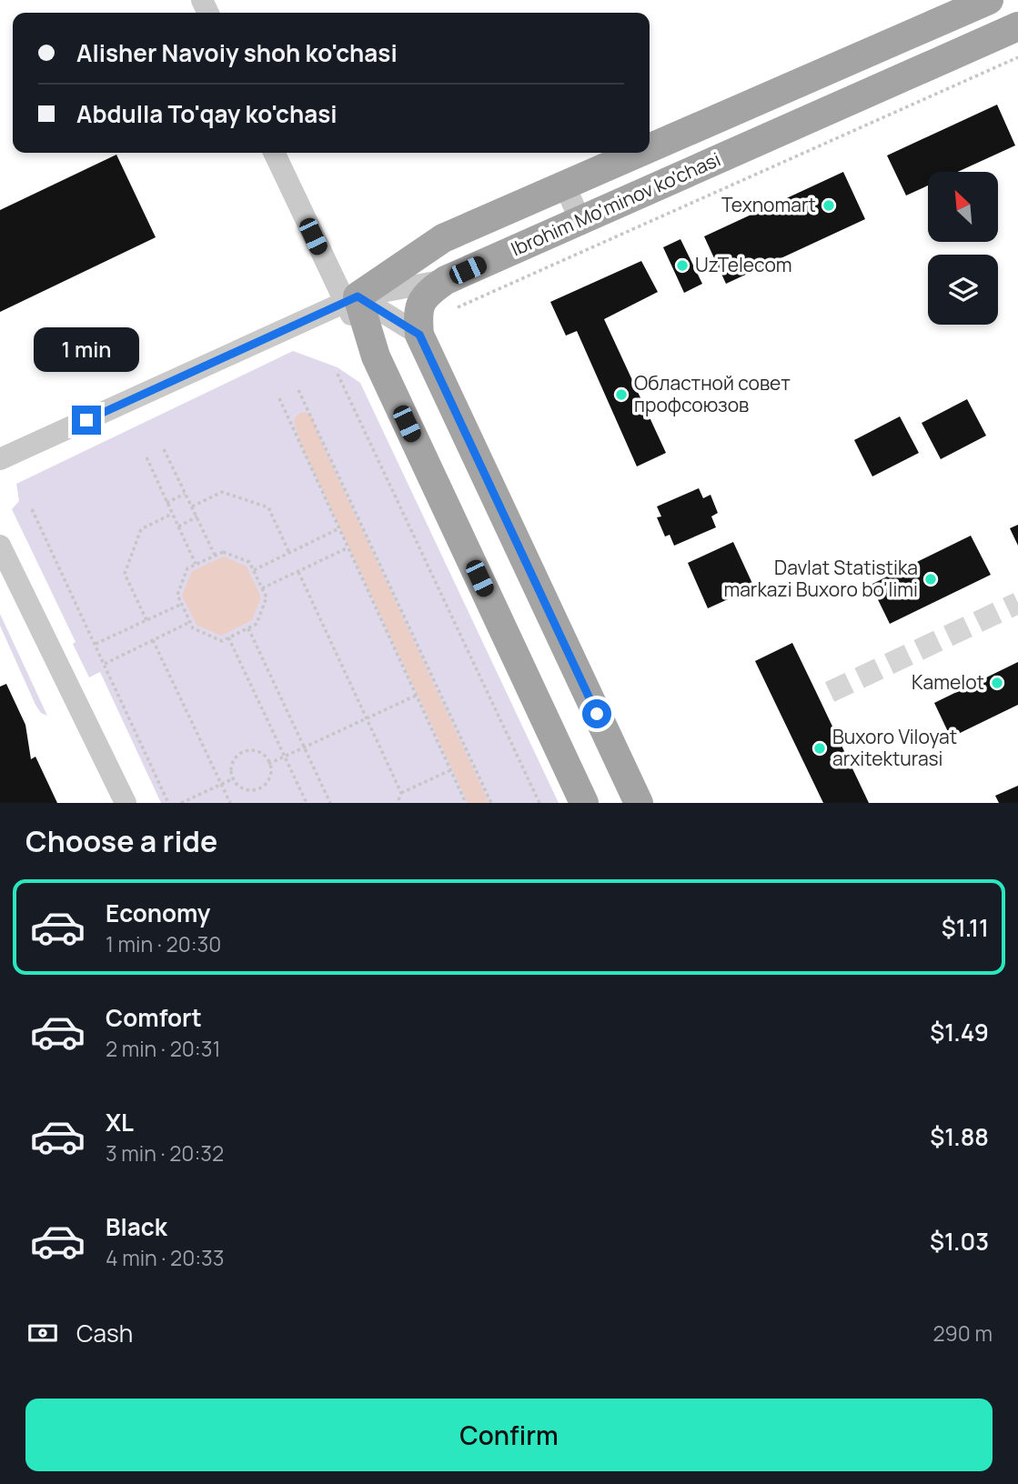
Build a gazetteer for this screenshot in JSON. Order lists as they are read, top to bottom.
{
  "streets": {
    "main road": ["Ibrohim Mo'minov ko'chasi"]
  },
  "places": [
    "Texnomart",
    "UzTelecom",
    "Областной совет профсоюзов",
    "Davlat Statistika markazi Buxoro bo'limi",
    "Kamelot",
    "Buxoro Viloyat arxitekturasi"
  ],
  "north": "top left",
  "page": {
    "banner": ["Alisher Navoiy shoh ko'chasi", "Abdulla To'qay ko'chasi"],
    "bubble": "1 min",
    "heading": "Choose a ride",
    "list": [
      {
        "name": "Economy",
        "note": "1 min · 20:30",
        "value": "$1.11"
      },
      {
        "name": "Comfort",
        "note": "2 min · 20:31",
        "value": "$1.49"
      },
      {
        "name": "XL",
        "note": "3 min · 20:32",
        "value": "$1.88"
      },
      {
        "name": "Black",
        "note": "4 min · 20:33",
        "value": "$1.03"
      }
    ],
    "pay": ["Cash", "290 m"],
    "buttons": "Confirm"
  }
}
